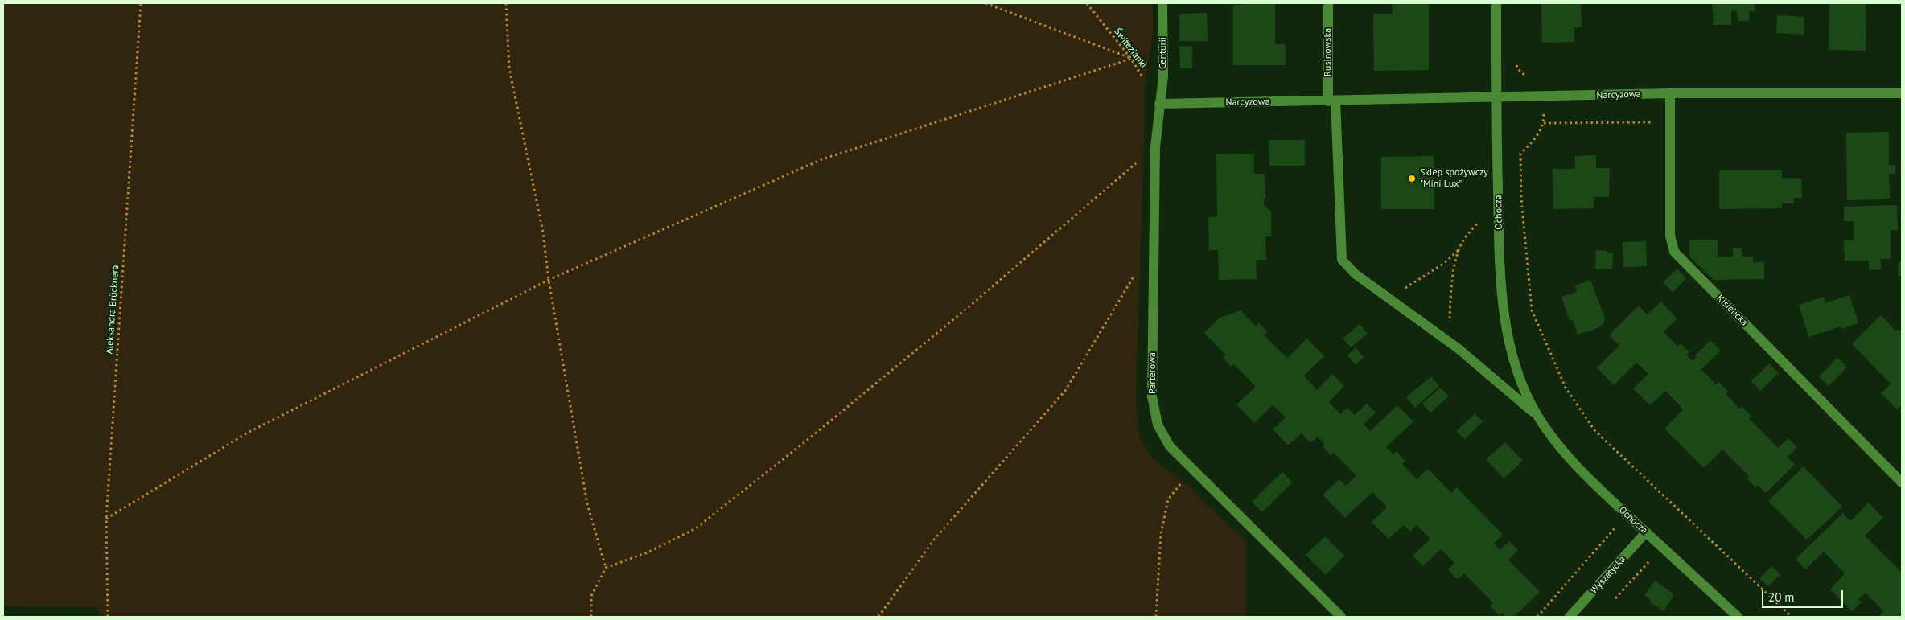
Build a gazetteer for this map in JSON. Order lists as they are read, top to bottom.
{
  "streets": {
    "street": [
      "Rusinowska",
      "Centurii",
      "Narcyzowa",
      "Ochocza",
      "Kisielicka",
      "Parterowa",
      "Wyszatycka"
    ],
    "path": ["Świtezianki", "Aleksandra Brücknera"]
  },
  "crossings": [
    ["Świtezianki", "Centurii"],
    ["Świtezianki", "Narcyzowa"],
    ["Świtezianki", "Parterowa"],
    ["Rusinowska", "Narcyzowa"],
    ["Rusinowska", "Ochocza"],
    ["Centurii", "Narcyzowa"],
    ["Centurii", "Parterowa"],
    ["Narcyzowa", "Ochocza"],
    ["Narcyzowa", "Kisielicka"],
    ["Narcyzowa", "Parterowa"],
    ["Ochocza", "Wyszatycka"]
  ],
  "places": ["Sklep spożywczy \"Mini Lux\""],
  "scale_bar": "20 m"
}
